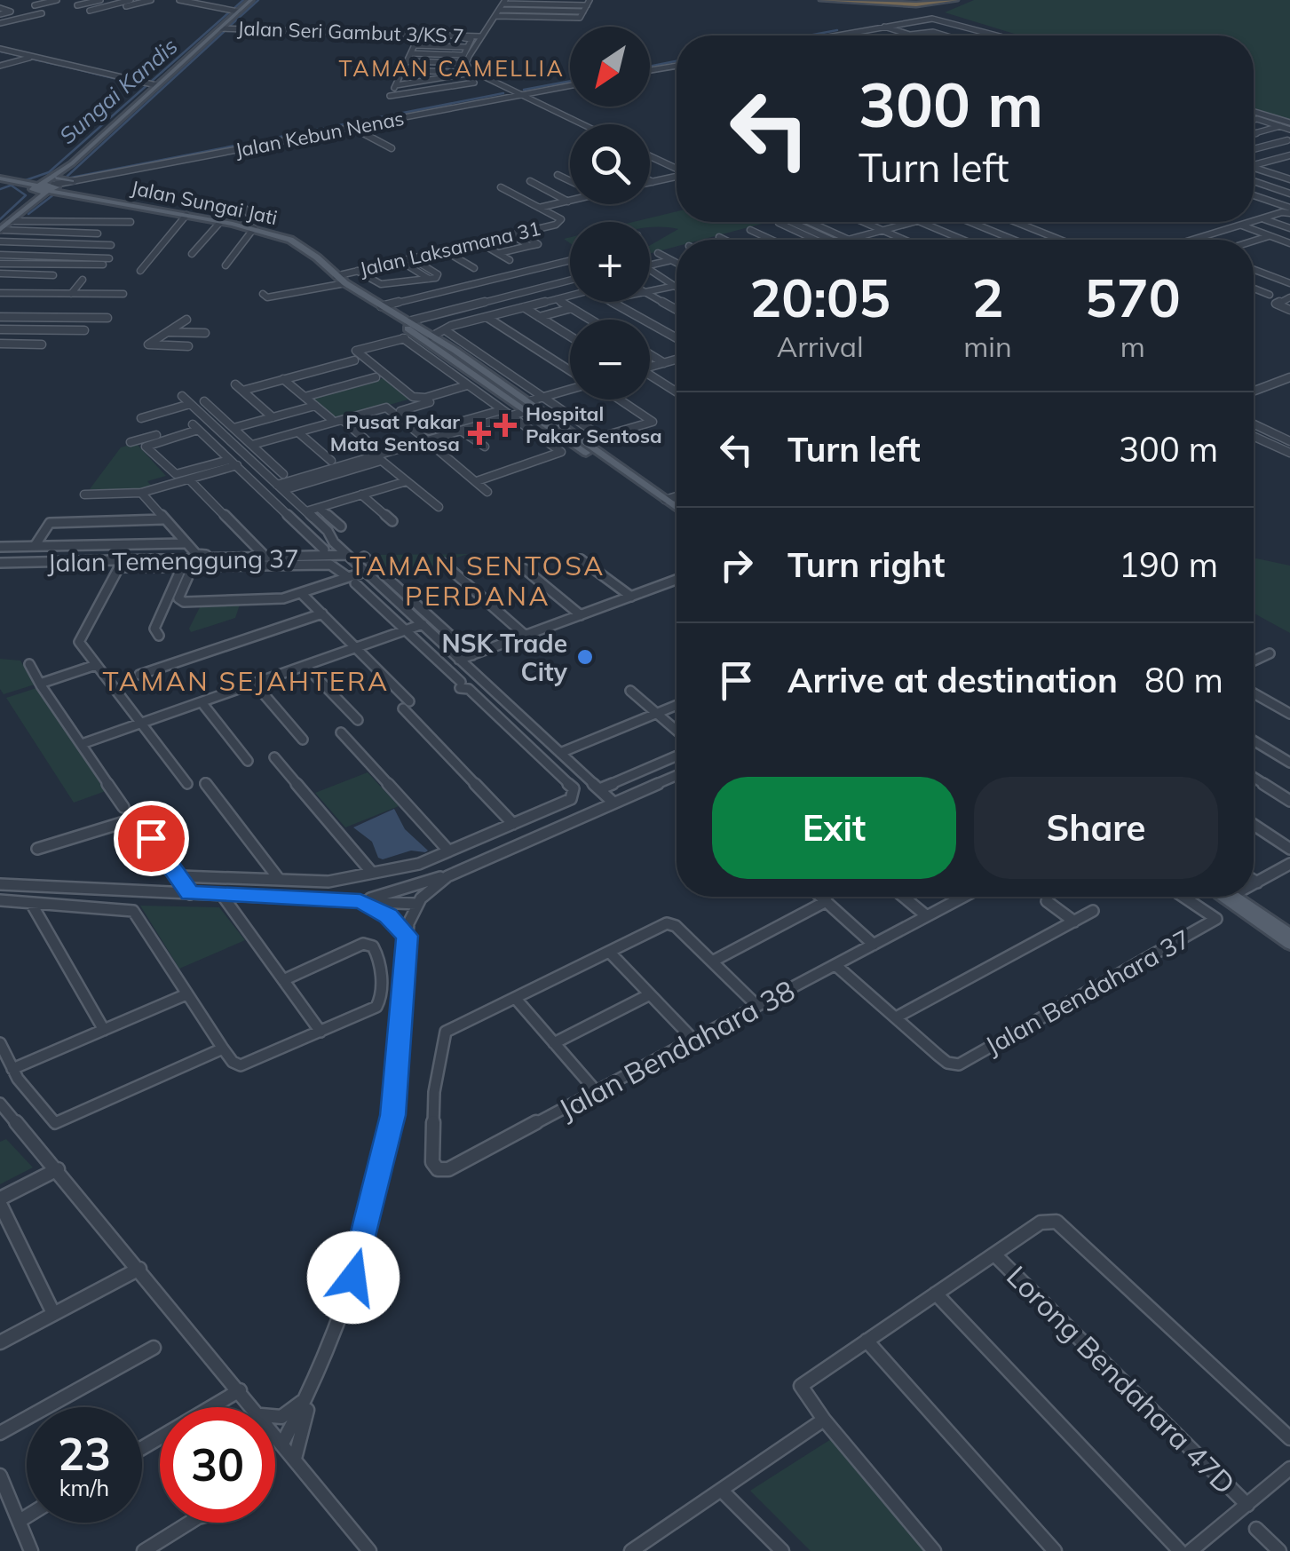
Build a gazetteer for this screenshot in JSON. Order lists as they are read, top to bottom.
{
  "streets": {
    "main road": ["Jalan Sungai Jati"],
    "street": [
      "Jalan Seri Gambut 3/KS 7",
      "Jalan Kebun Nenas",
      "Jalan Laksamana 31",
      "Jalan Temenggung 37",
      "Jalan Bendahara 37",
      "Jalan Bendahara 38",
      "Lorong Bendahara 47D"
    ]
  },
  "crossings": [
    ["Jalan Sungai Jati", "Jalan Laksamana 31"]
  ],
  "districts": ["TAMAN CAMELLIA", "TAMAN SENTOSA PERDANA", "TAMAN SEJAHTERA"],
  "water": ["Sungai Kandis"],
  "places": {
    "health": ["Hospital Pakar Sentosa", "Pusat Pakar Mata Sentosa"],
    "other": ["NSK Trade City"]
  },
  "north": "bottom left",
  "page": {
    "map_buttons": ["+", "−"],
    "turn": ["300 m", "Turn left"],
    "eta": [
      "20:05",
      "Arrival",
      "2",
      "min",
      "570",
      "m"
    ],
    "list": [
      {
        "name": "Turn left",
        "value": "300 m"
      },
      {
        "name": "Turn right",
        "value": "190 m"
      },
      {
        "name": "Arrive at destination",
        "value": "80 m"
      }
    ],
    "buttons": ["Exit", "Share"],
    "speed": "23 km/h",
    "limit": "30"
  }
}
